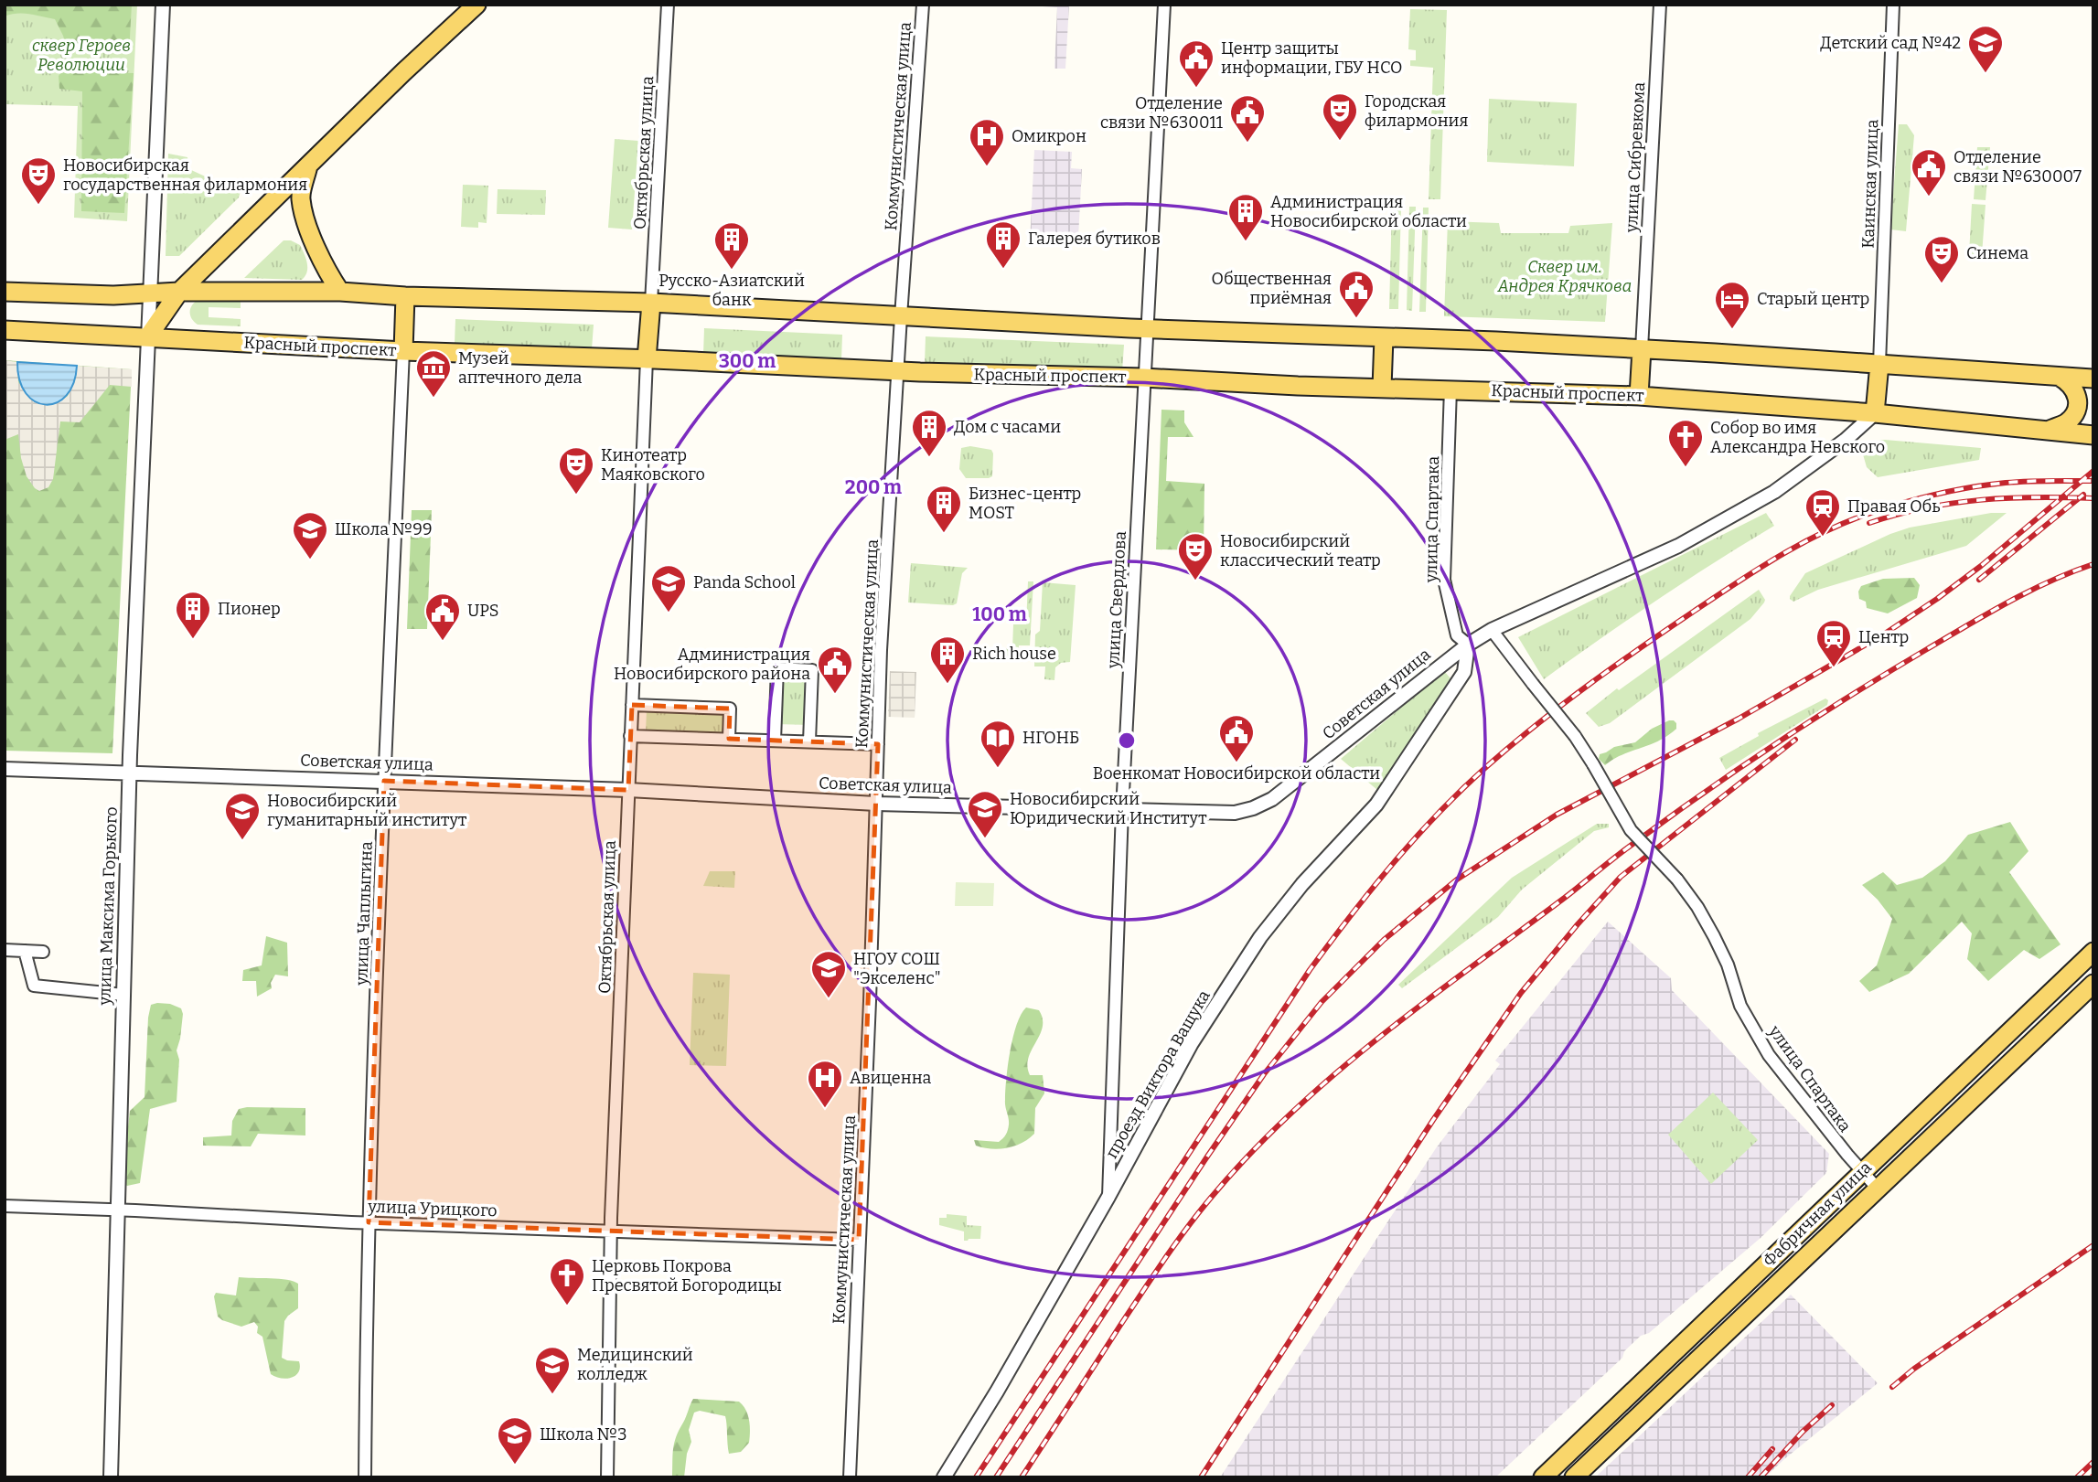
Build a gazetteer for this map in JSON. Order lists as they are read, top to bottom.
{
  "streets": {
    "main road": ["Красный проспект", "Фабричная улица"],
    "street": [
      "Коммунистическая улица",
      "Октябрьская улица",
      "улица Сибревкома",
      "Каинская улица",
      "улица Спартака",
      "улица Свердлова",
      "Советская улица",
      "улица Максима Горького",
      "улица Чаплыгина",
      "проезд Виктора Ващука",
      "улица Урицкого"
    ]
  },
  "crossings": [
    ["Коммунистическая улица", "Красный проспект"],
    ["Коммунистическая улица", "Советская улица"],
    ["Коммунистическая улица", "улица Урицкого"],
    ["Октябрьская улица", "Красный проспект"],
    ["Октябрьская улица", "Советская улица"],
    ["Октябрьская улица", "улица Урицкого"],
    ["Красный проспект", "улица Спартака"],
    ["Красный проспект", "улица Свердлова"],
    ["Красный проспект", "Советская улица"],
    ["Красный проспект", "улица Максима Горького"],
    ["Красный проспект", "улица Чаплыгина"],
    ["улица Спартака", "Советская улица"],
    ["улица Спартака", "проезд Виктора Ващука"],
    ["улица Спартака", "Фабричная улица"],
    ["улица Свердлова", "Советская улица"],
    ["улица Свердлова", "проезд Виктора Ващука"],
    ["Советская улица", "улица Максима Горького"],
    ["Советская улица", "улица Чаплыгина"],
    ["Советская улица", "проезд Виктора Ващука"],
    ["улица Максима Горького", "улица Урицкого"],
    ["улица Чаплыгина", "улица Урицкого"]
  ],
  "parks": ["сквер Героев Революции", "Сквер им. Андрея Крячкова"],
  "places": {
    "school or university": [
      "Детский сад №42",
      "Школа №99",
      "Panda School",
      "Новосибирский Юридический Институт",
      "Новосибирский гуманитарный институт",
      "НГОУ СОШ \"Экселенс\"",
      "Медицинский колледж",
      "Школа №3"
    ],
    "public building": [
      "Центр защиты информации, ГБУ НСО",
      "Отделение связи №630011",
      "Отделение связи №630007",
      "Общественная приёмная",
      "UPS",
      "Администрация Новосибирского района",
      "Военкомат Новосибирской области"
    ],
    "theatre": [
      "Городская филармония",
      "Новосибирская государственная филармония",
      "Синема",
      "Кинотеатр Маяковского",
      "Новосибирский классический театр"
    ],
    "hospital": ["Омикрон", "Авиценна"],
    "building": [
      "Администрация Новосибирской области",
      "Галерея бутиков",
      "Русско-Азиатский банк",
      "Дом с часами",
      "Бизнес-центр MOST",
      "Пионер",
      "Rich house"
    ],
    "hotel": ["Старый центр"],
    "museum": ["Музей аптечного дела"],
    "church": ["Собор во имя Александра Невского", "Церковь Покрова Пресвятой Богородицы"],
    "station": ["Правая Обь", "Центр"],
    "library": ["НГОНБ"]
  },
  "rings": ["300 m", "200 m", "100 m"]
}
